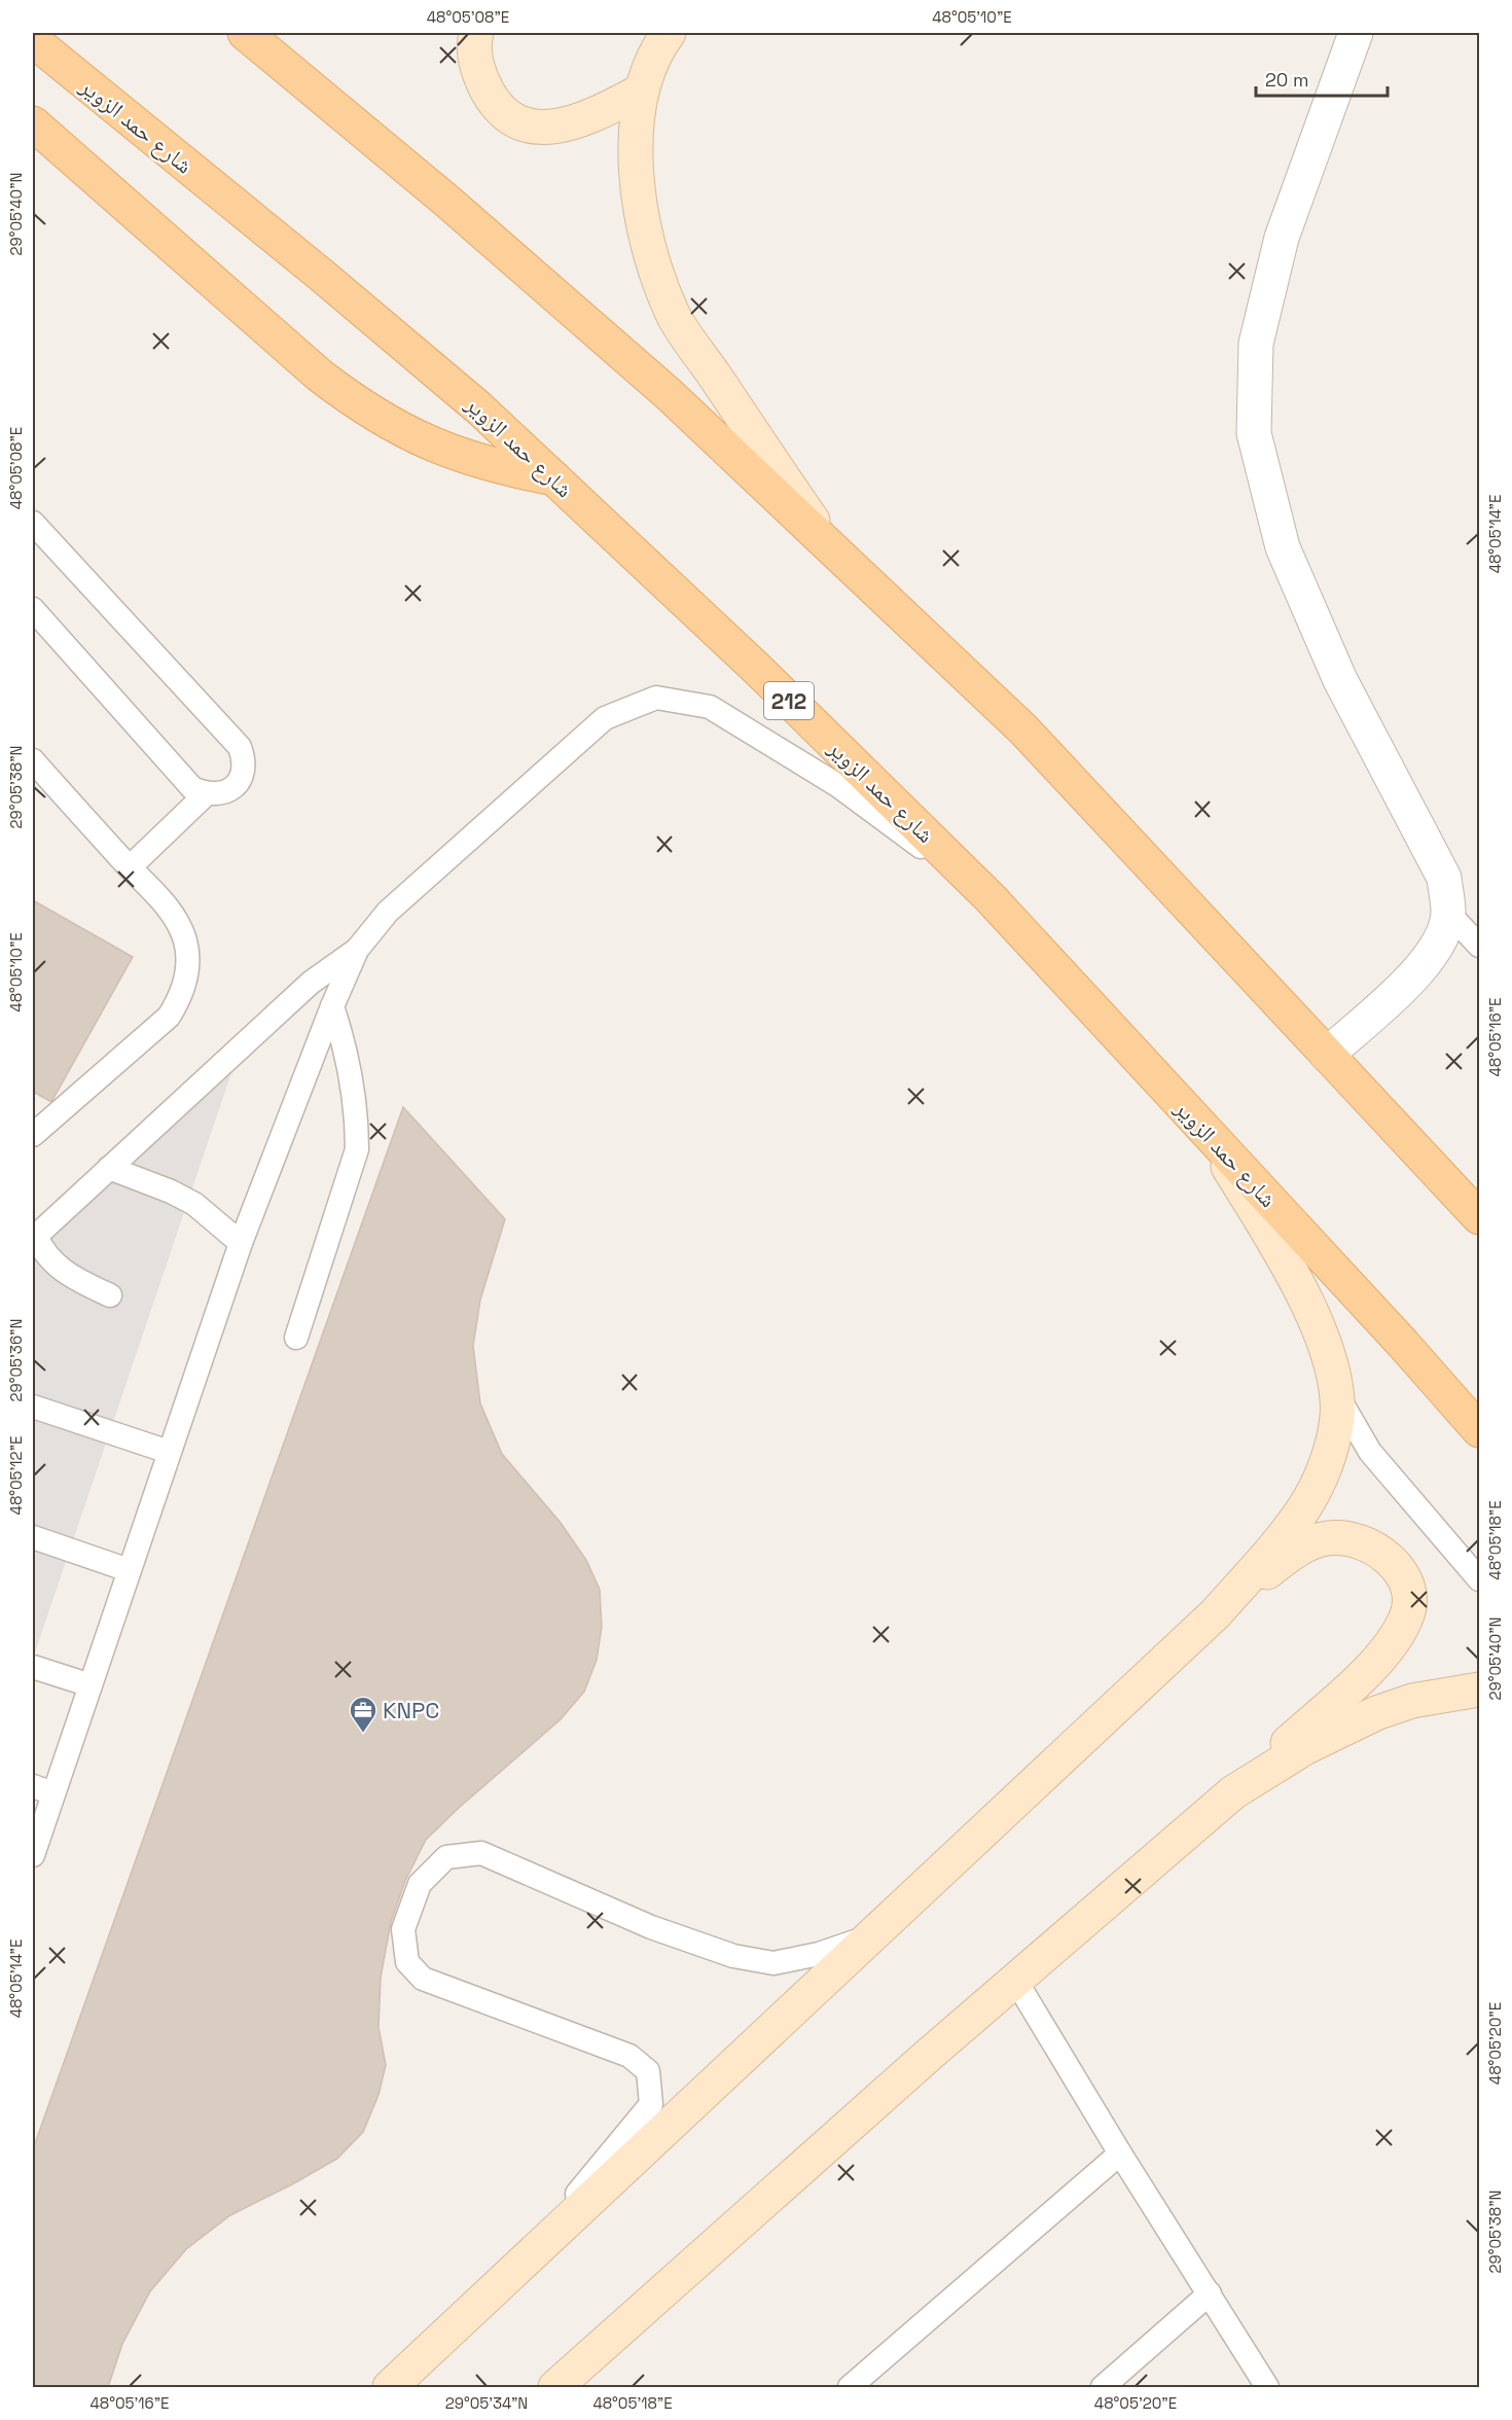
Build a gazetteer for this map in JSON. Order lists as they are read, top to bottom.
{
  "streets": {
    "main road": ["شارع حمد الزوير", "212"]
  },
  "places": {
    "office": ["KNPC"]
  },
  "scale_bar": "20 m",
  "coordinates": [
    "48°05'08\"E",
    "48°05'10\"E",
    "29°05'40\"N",
    "48°05'14\"E",
    "29°05'38\"N",
    "48°05'16\"E",
    "29°05'36\"N",
    "48°05'12\"E",
    "48°05'18\"E",
    "48°05'20\"E",
    "29°05'34\"N"
  ]
}
